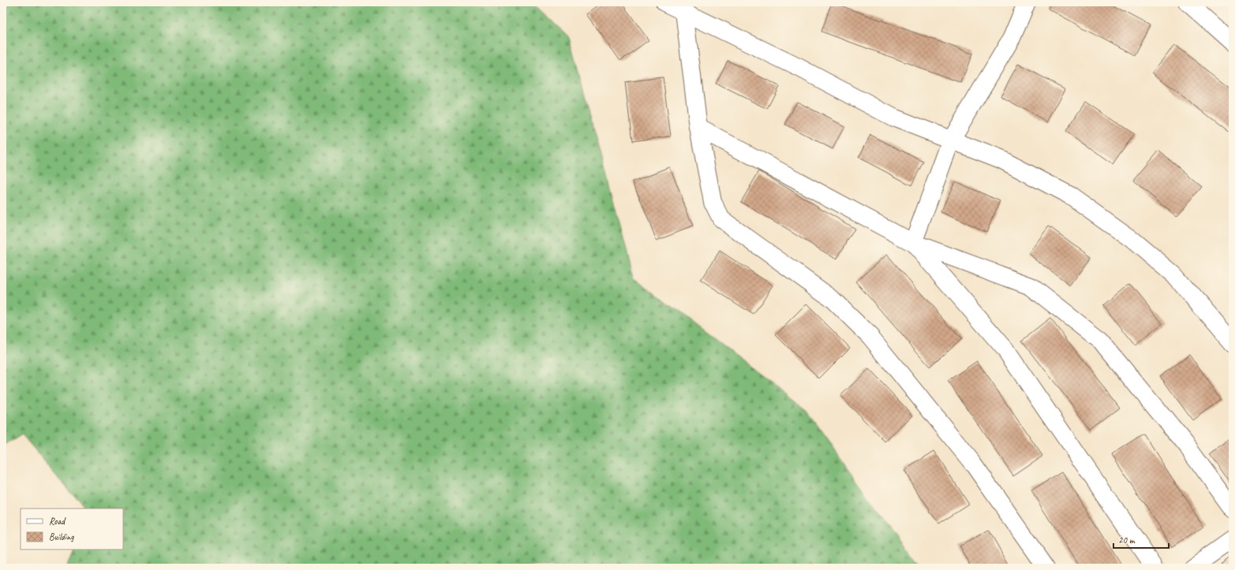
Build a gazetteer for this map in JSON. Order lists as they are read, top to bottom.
{
  "legend": ["Road", "Building"],
  "scale_bar": "20 m"
}
